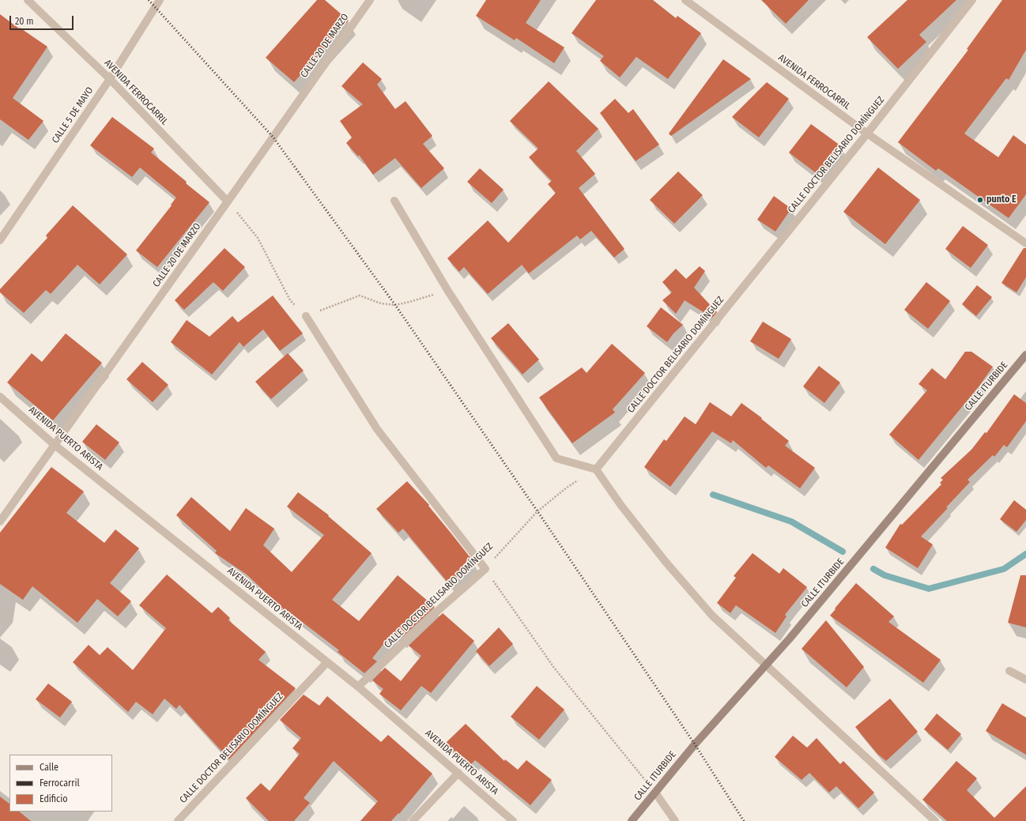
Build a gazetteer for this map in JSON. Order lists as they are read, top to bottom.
{
  "streets": {
    "street": [
      "CALLE 20 DE MARZO",
      "AVENIDA FERROCARRIL",
      "CALLE 5 DE MAYO",
      "CALLE DOCTOR BELISARIO DOMÍNGUEZ",
      "CALLE ITURBIDE",
      "AVENIDA PUERTO ARISTA"
    ]
  },
  "crossings": [
    ["CALLE 20 DE MARZO", "AVENIDA FERROCARRIL"],
    ["CALLE 20 DE MARZO", "AVENIDA PUERTO ARISTA"],
    ["AVENIDA FERROCARRIL", "CALLE 5 DE MAYO"],
    ["AVENIDA FERROCARRIL", "CALLE DOCTOR BELISARIO DOMÍNGUEZ"],
    ["CALLE DOCTOR BELISARIO DOMÍNGUEZ", "AVENIDA PUERTO ARISTA"]
  ],
  "places": ["punto E"],
  "legend": ["Calle", "Ferrocarril", "Edificio"],
  "scale_bar": "20 m"
}
